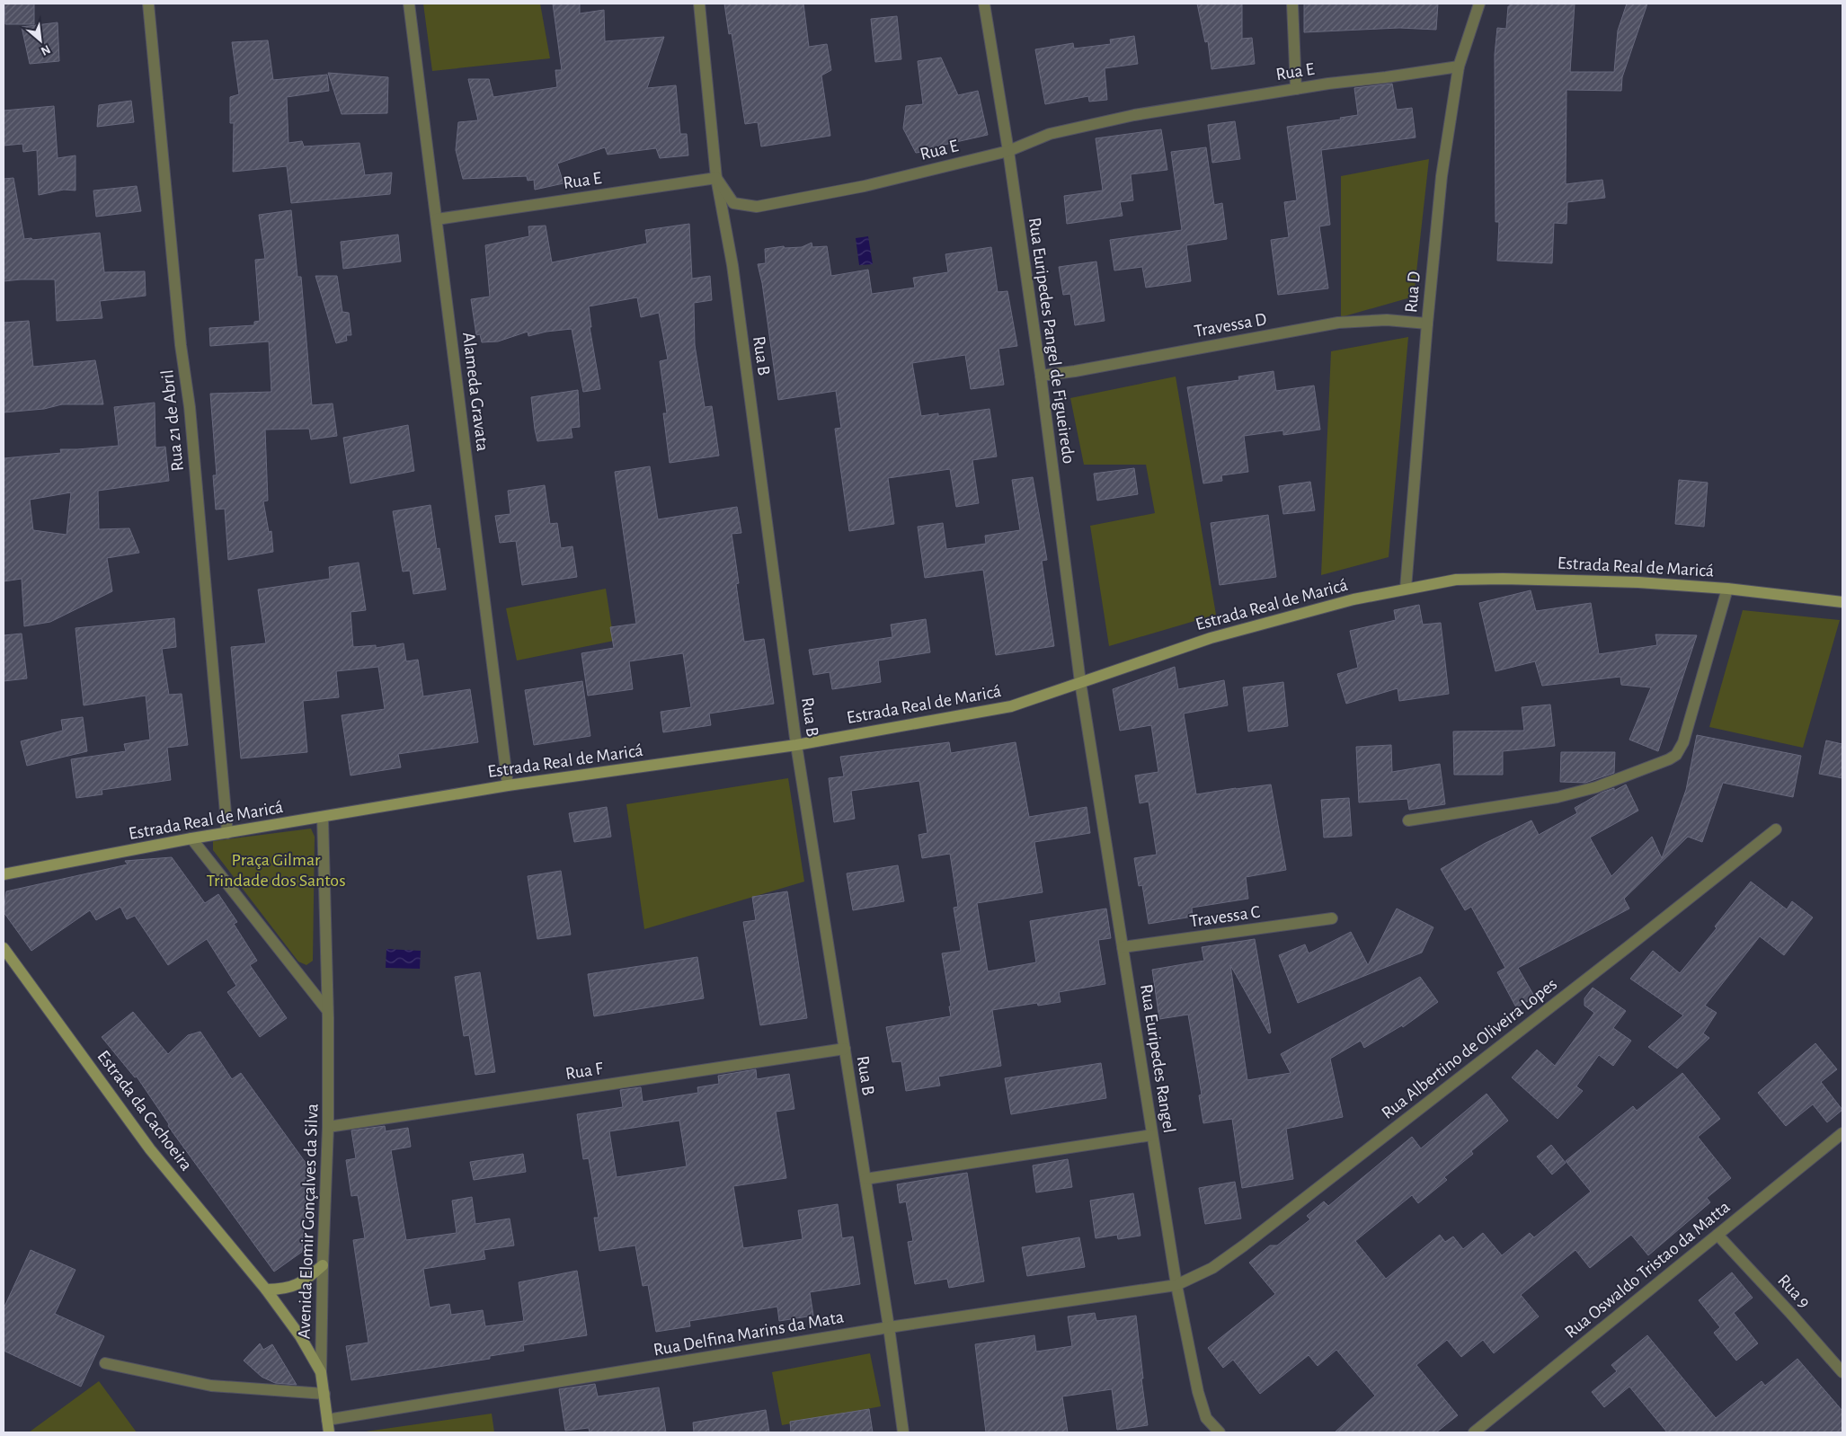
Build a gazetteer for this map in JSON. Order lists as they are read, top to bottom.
{
  "streets": {
    "main road": ["Estrada Real de Maricá", "Estrada da Cachoeira", "Avenida Elomir Gonçalves da Silva"],
    "street": [
      "Rua E",
      "Rua D",
      "Travessa D",
      "Rua Euripedes Pangel de Figueiredo",
      "Rua B",
      "Alameda Gravata",
      "Rua 21 de Abril",
      "Travessa C",
      "Rua Albertino de Oliveira Lopes",
      "Rua Euripedes Rangel",
      "Rua F",
      "Rua Oswaldo Tristao da Matta",
      "Rua 9",
      "Rua Delfina Marins da Mata"
    ]
  },
  "crossings": [
    ["Rua E", "Rua D"],
    ["Rua E", "Rua Euripedes Pangel de Figueiredo"],
    ["Rua E", "Rua B"],
    ["Rua E", "Alameda Gravata"],
    ["Rua D", "Travessa D"],
    ["Rua D", "Estrada Real de Maricá"],
    ["Travessa D", "Rua Euripedes Pangel de Figueiredo"],
    ["Rua Euripedes Pangel de Figueiredo", "Estrada Real de Maricá"],
    ["Rua Euripedes Pangel de Figueiredo", "Rua Euripedes Rangel"],
    ["Rua B", "Estrada Real de Maricá"],
    ["Rua B", "Rua F"],
    ["Rua B", "Rua Delfina Marins da Mata"],
    ["Alameda Gravata", "Estrada Real de Maricá"],
    ["Rua 21 de Abril", "Estrada Real de Maricá"],
    ["Estrada Real de Maricá", "Rua Euripedes Rangel"],
    ["Travessa C", "Rua Euripedes Rangel"],
    ["Rua Albertino de Oliveira Lopes", "Rua Euripedes Rangel"],
    ["Rua Albertino de Oliveira Lopes", "Rua Delfina Marins da Mata"],
    ["Rua Euripedes Rangel", "Rua Delfina Marins da Mata"],
    ["Rua F", "Avenida Elomir Gonçalves da Silva"],
    ["Estrada da Cachoeira", "Avenida Elomir Gonçalves da Silva"],
    ["Avenida Elomir Gonçalves da Silva", "Rua Delfina Marins da Mata"],
    ["Rua Oswaldo Tristao da Matta", "Rua 9"]
  ],
  "parks": ["Praça Gilmar Trindade dos Santos"],
  "north": "bottom right"
}
